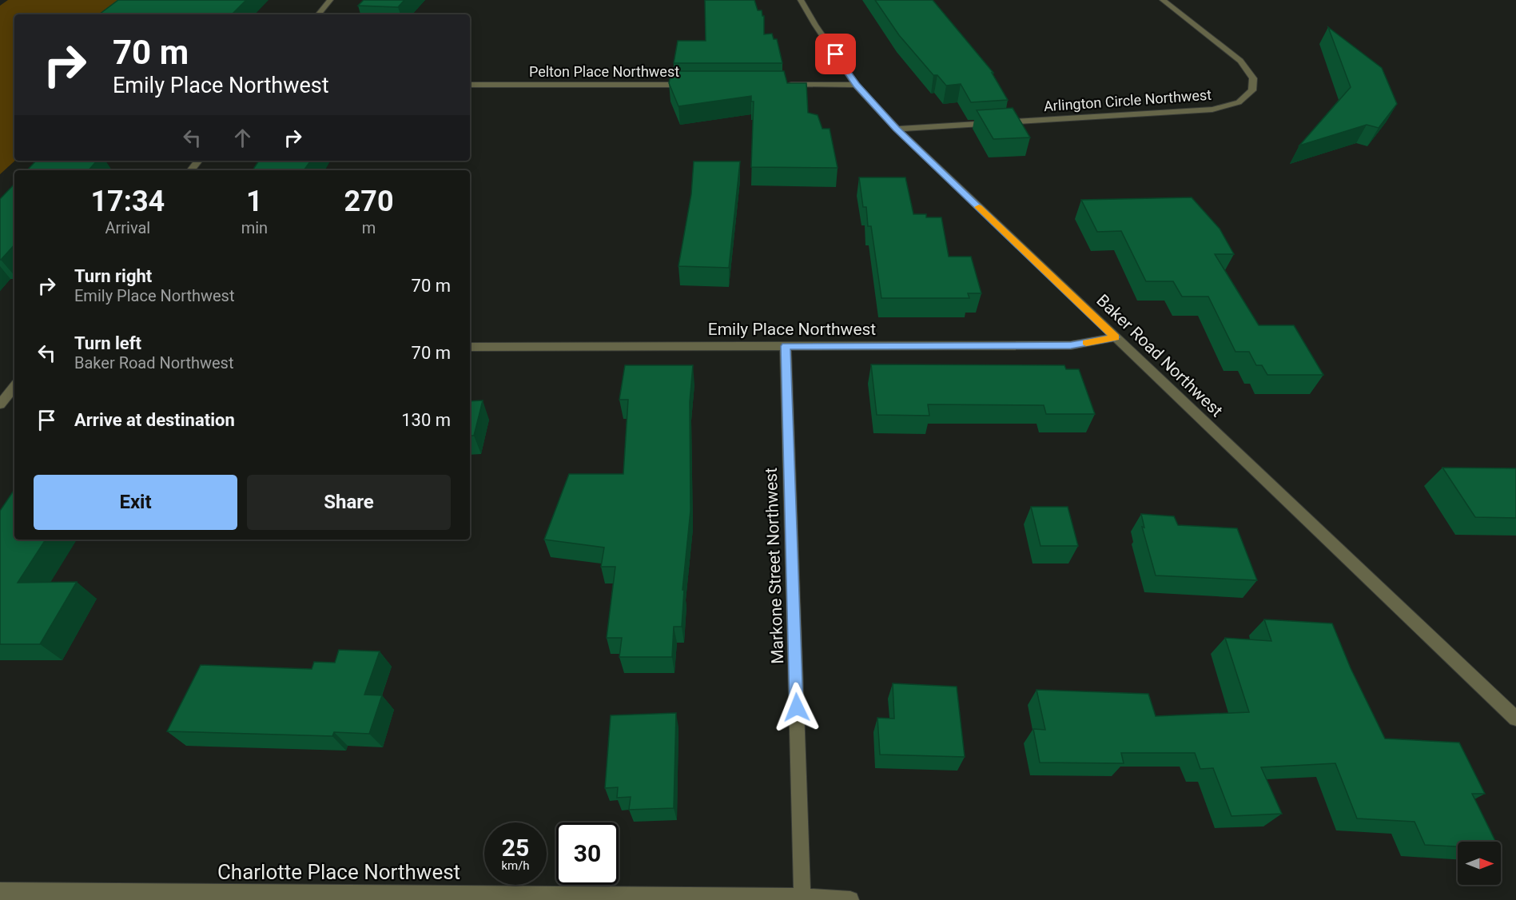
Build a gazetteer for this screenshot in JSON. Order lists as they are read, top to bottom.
{
  "streets": {
    "street": [
      "Pelton Place Northwest",
      "Arlington Circle Northwest",
      "Emily Place Northwest",
      "Baker Road Northwest",
      "Markone Street Northwest",
      "Charlotte Place Northwest"
    ]
  },
  "crossings": [
    ["Arlington Circle Northwest", "Baker Road Northwest"],
    ["Emily Place Northwest", "Baker Road Northwest"],
    ["Emily Place Northwest", "Markone Street Northwest"],
    ["Markone Street Northwest", "Charlotte Place Northwest"]
  ],
  "north": "right",
  "page": {
    "turn": ["70 m", "Emily Place Northwest"],
    "eta": [
      "17:34",
      "Arrival",
      "1",
      "min",
      "270",
      "m"
    ],
    "list": [
      {
        "name": "Turn right",
        "note": "Emily Place Northwest",
        "value": "70 m"
      },
      {
        "name": "Turn left",
        "note": "Baker Road Northwest",
        "value": "70 m"
      },
      {
        "name": "Arrive at destination",
        "value": "130 m"
      }
    ],
    "buttons": ["Exit", "Share"],
    "speed": "25 km/h",
    "limit": "30"
  }
}
